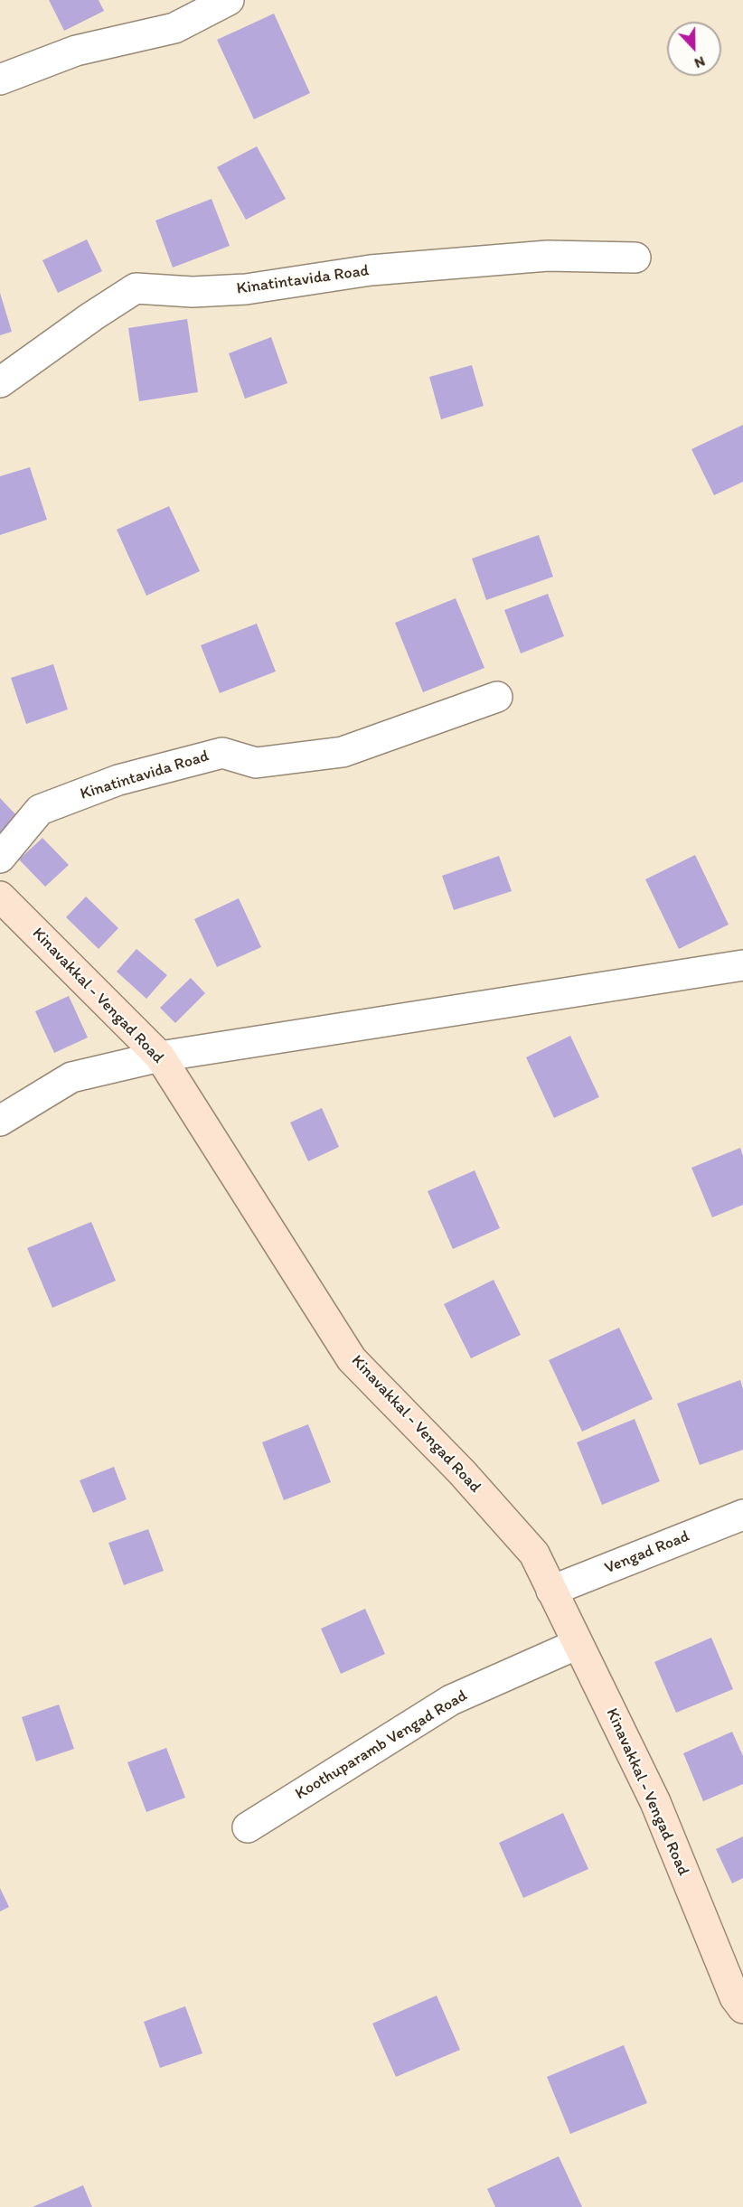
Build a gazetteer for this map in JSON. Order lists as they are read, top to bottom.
{
  "streets": {
    "main road": ["Kinavakkal - Vengad Road"],
    "street": ["Kinatintavida Road", "Vengad Road", "Koothuparamb Vengad Road"]
  },
  "crossings": [
    ["Kinavakkal - Vengad Road", "Vengad Road"],
    ["Kinavakkal - Vengad Road", "Koothuparamb Vengad Road"]
  ],
  "north": "bottom"
}
